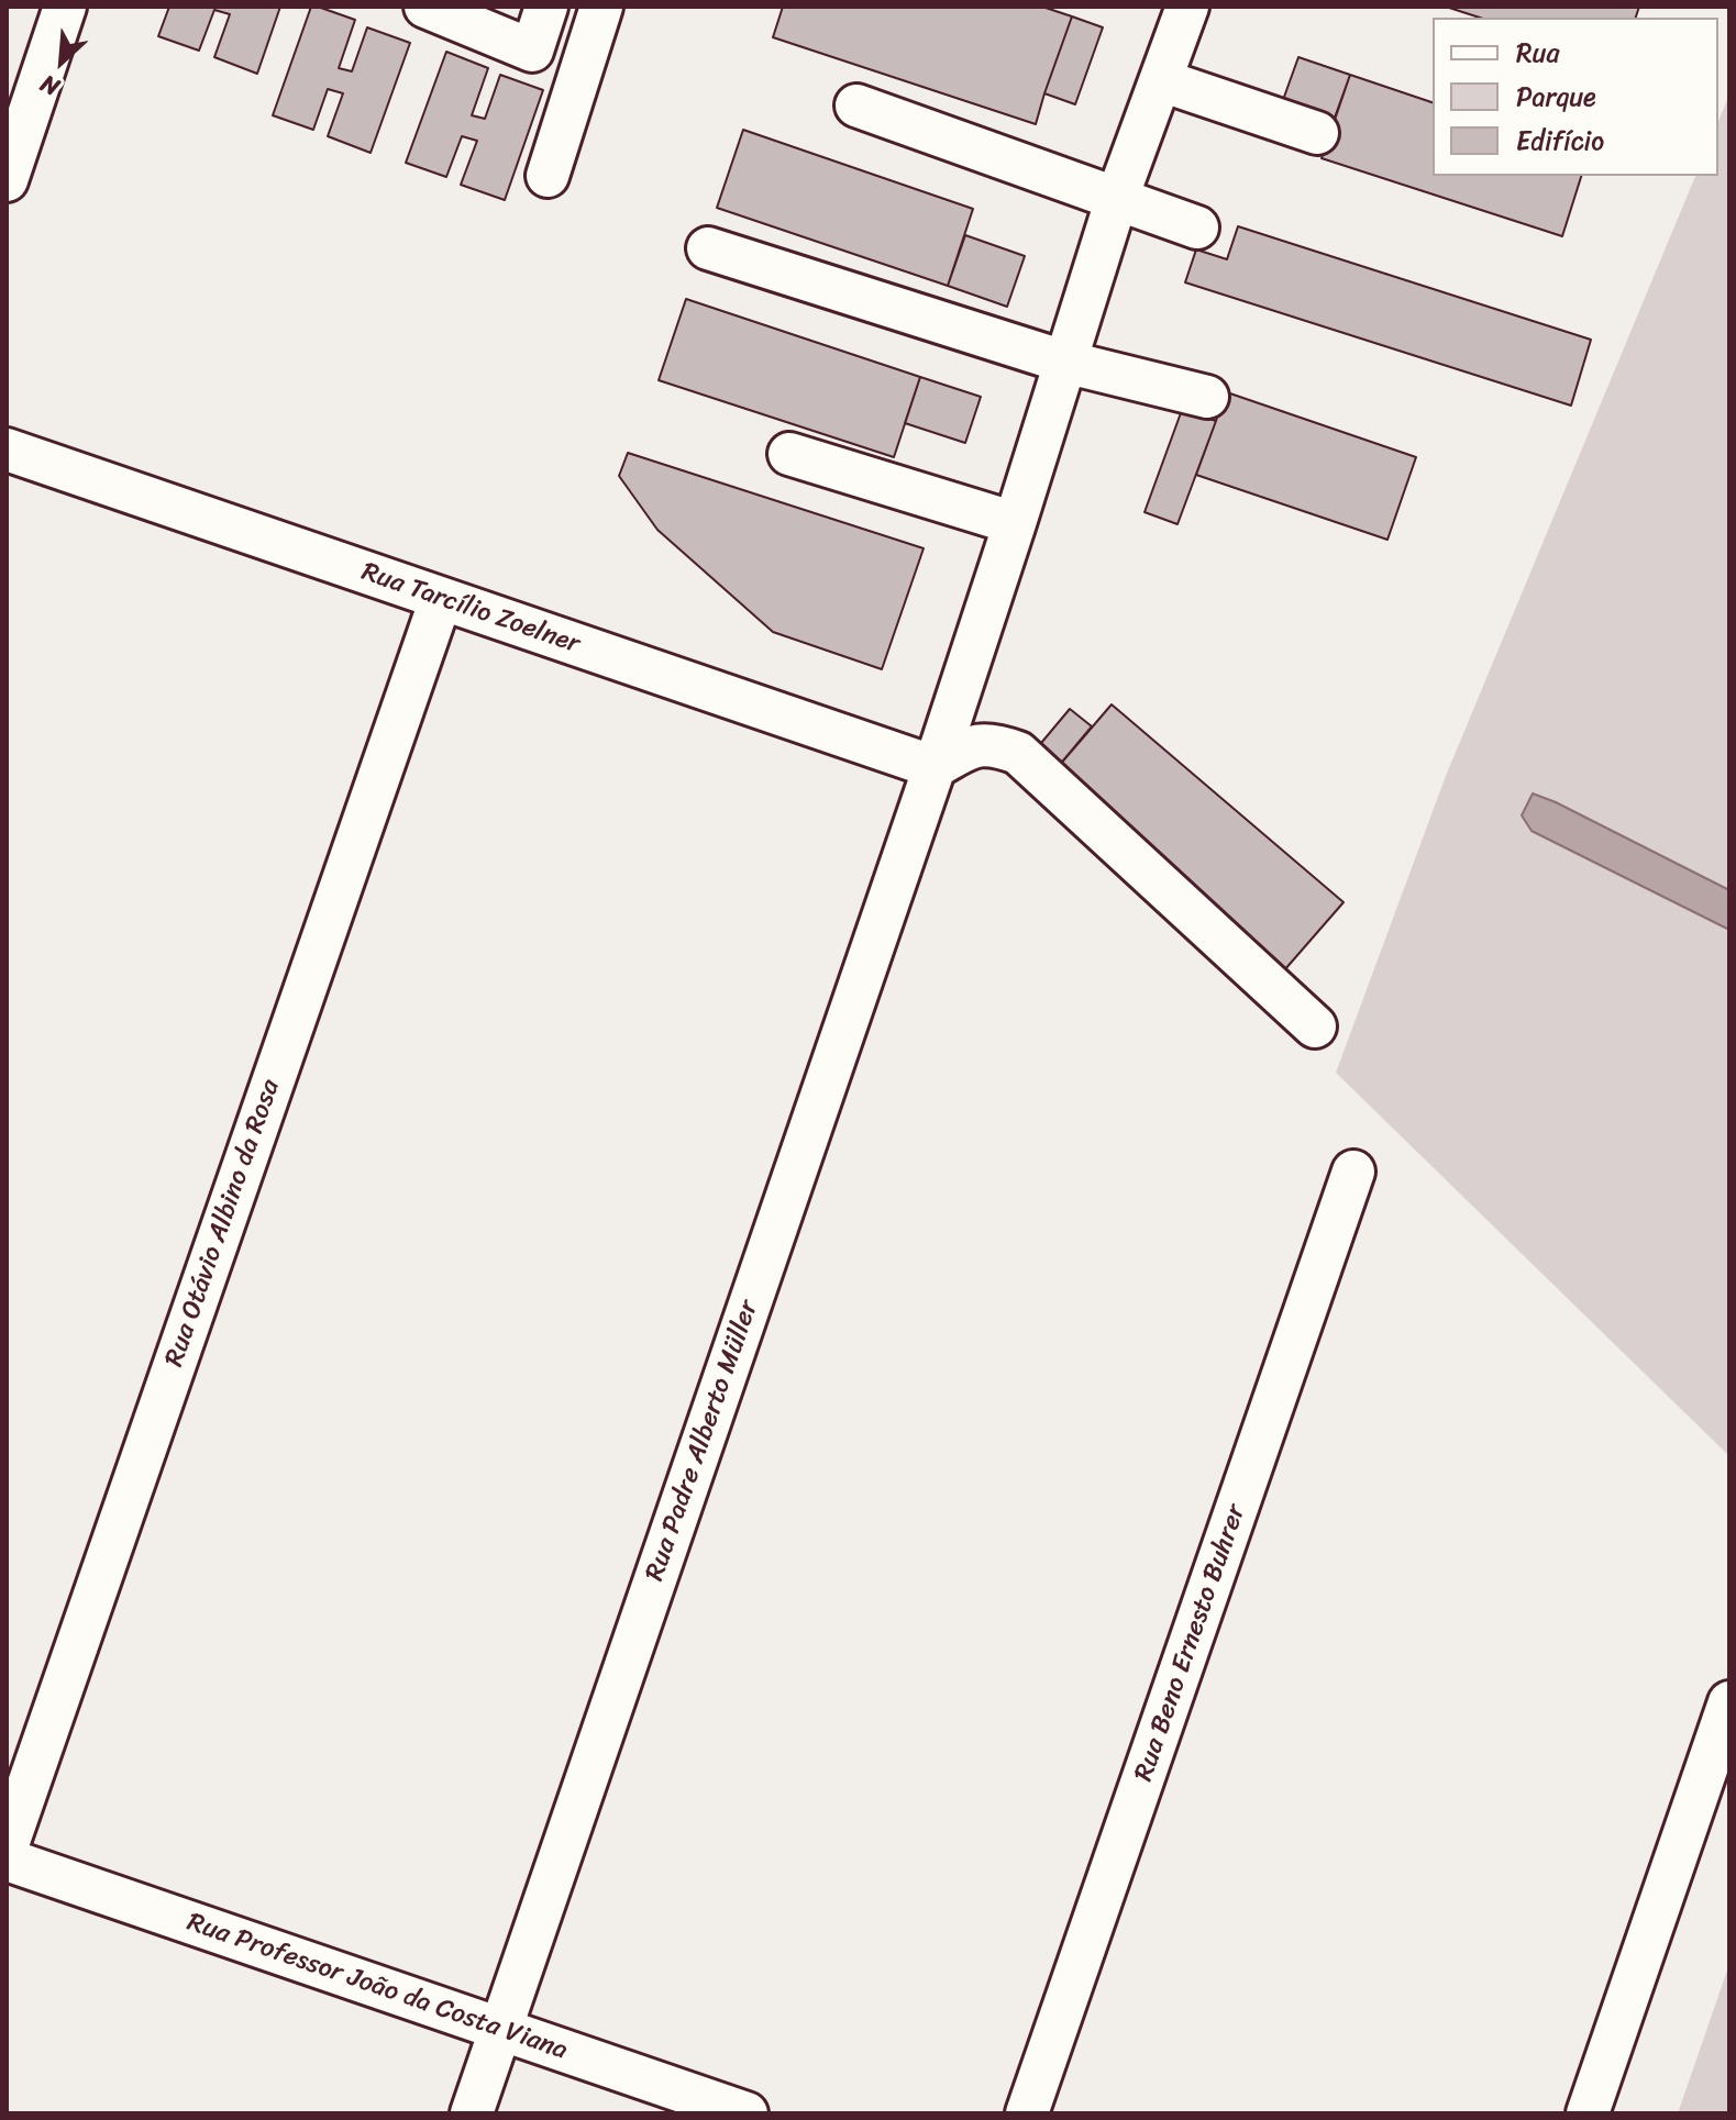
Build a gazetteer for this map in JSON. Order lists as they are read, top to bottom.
{
  "streets": {
    "street": [
      "Rua Tarcílio Zoelner",
      "Rua Otávio Albino da Rosa",
      "Rua Padre Alberto Müller",
      "Rua Beno Ernesto Buhrer",
      "Rua Professor João da Costa Viana"
    ]
  },
  "crossings": [
    ["Rua Tarcílio Zoelner", "Rua Otávio Albino da Rosa"],
    ["Rua Tarcílio Zoelner", "Rua Padre Alberto Müller"],
    ["Rua Padre Alberto Müller", "Rua Professor João da Costa Viana"]
  ],
  "legend": ["Rua", "Parque", "Edifício"],
  "north": "bottom left"
}
